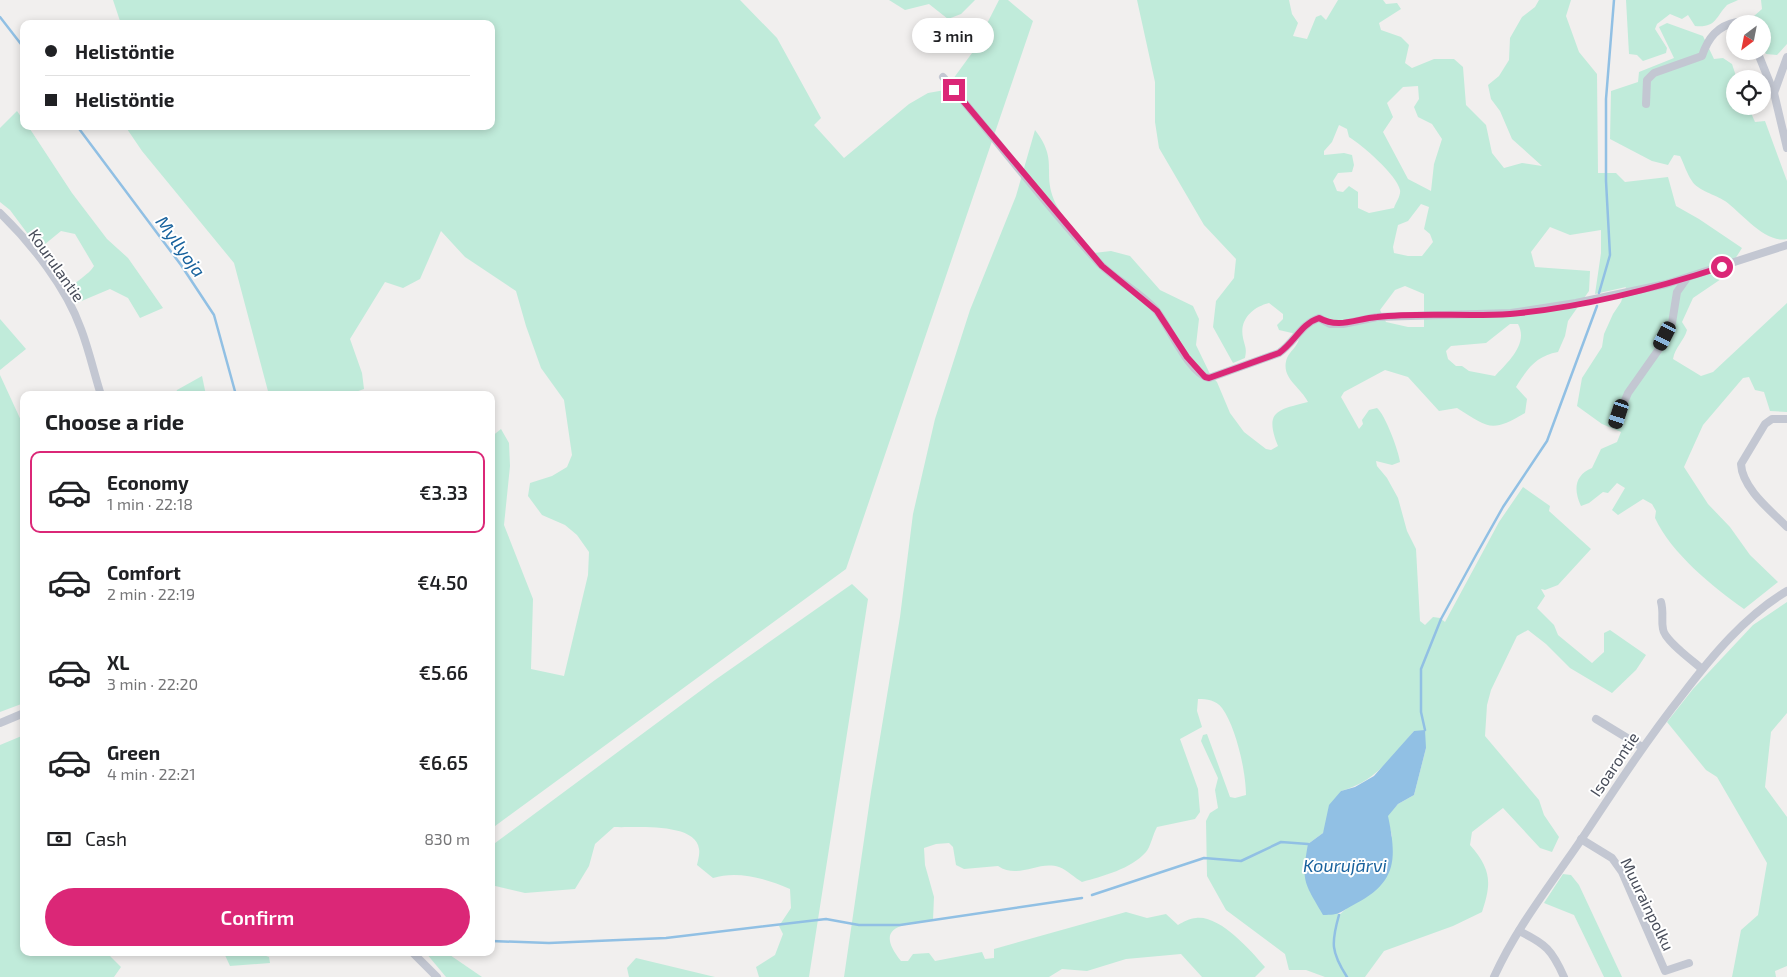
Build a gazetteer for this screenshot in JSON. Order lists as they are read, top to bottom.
{
  "streets": {
    "street": ["Kourulantie", "Isoarontie", "Muurainpolku"]
  },
  "crossings": [
    ["Isoarontie", "Muurainpolku"]
  ],
  "water": ["Myllyoja", "Kourujärvi"],
  "north": "bottom left",
  "page": {
    "bubble": "3 min",
    "banner": ["Helistöntie", "Helistöntie"],
    "heading": "Choose a ride",
    "list": [
      {
        "name": "Economy",
        "note": "1 min · 22:18",
        "value": "€3.33"
      },
      {
        "name": "Comfort",
        "note": "2 min · 22:19",
        "value": "€4.50"
      },
      {
        "name": "XL",
        "note": "3 min · 22:20",
        "value": "€5.66"
      },
      {
        "name": "Green",
        "note": "4 min · 22:21",
        "value": "€6.65"
      }
    ],
    "pay": ["Cash", "830 m"],
    "buttons": "Confirm"
  }
}
